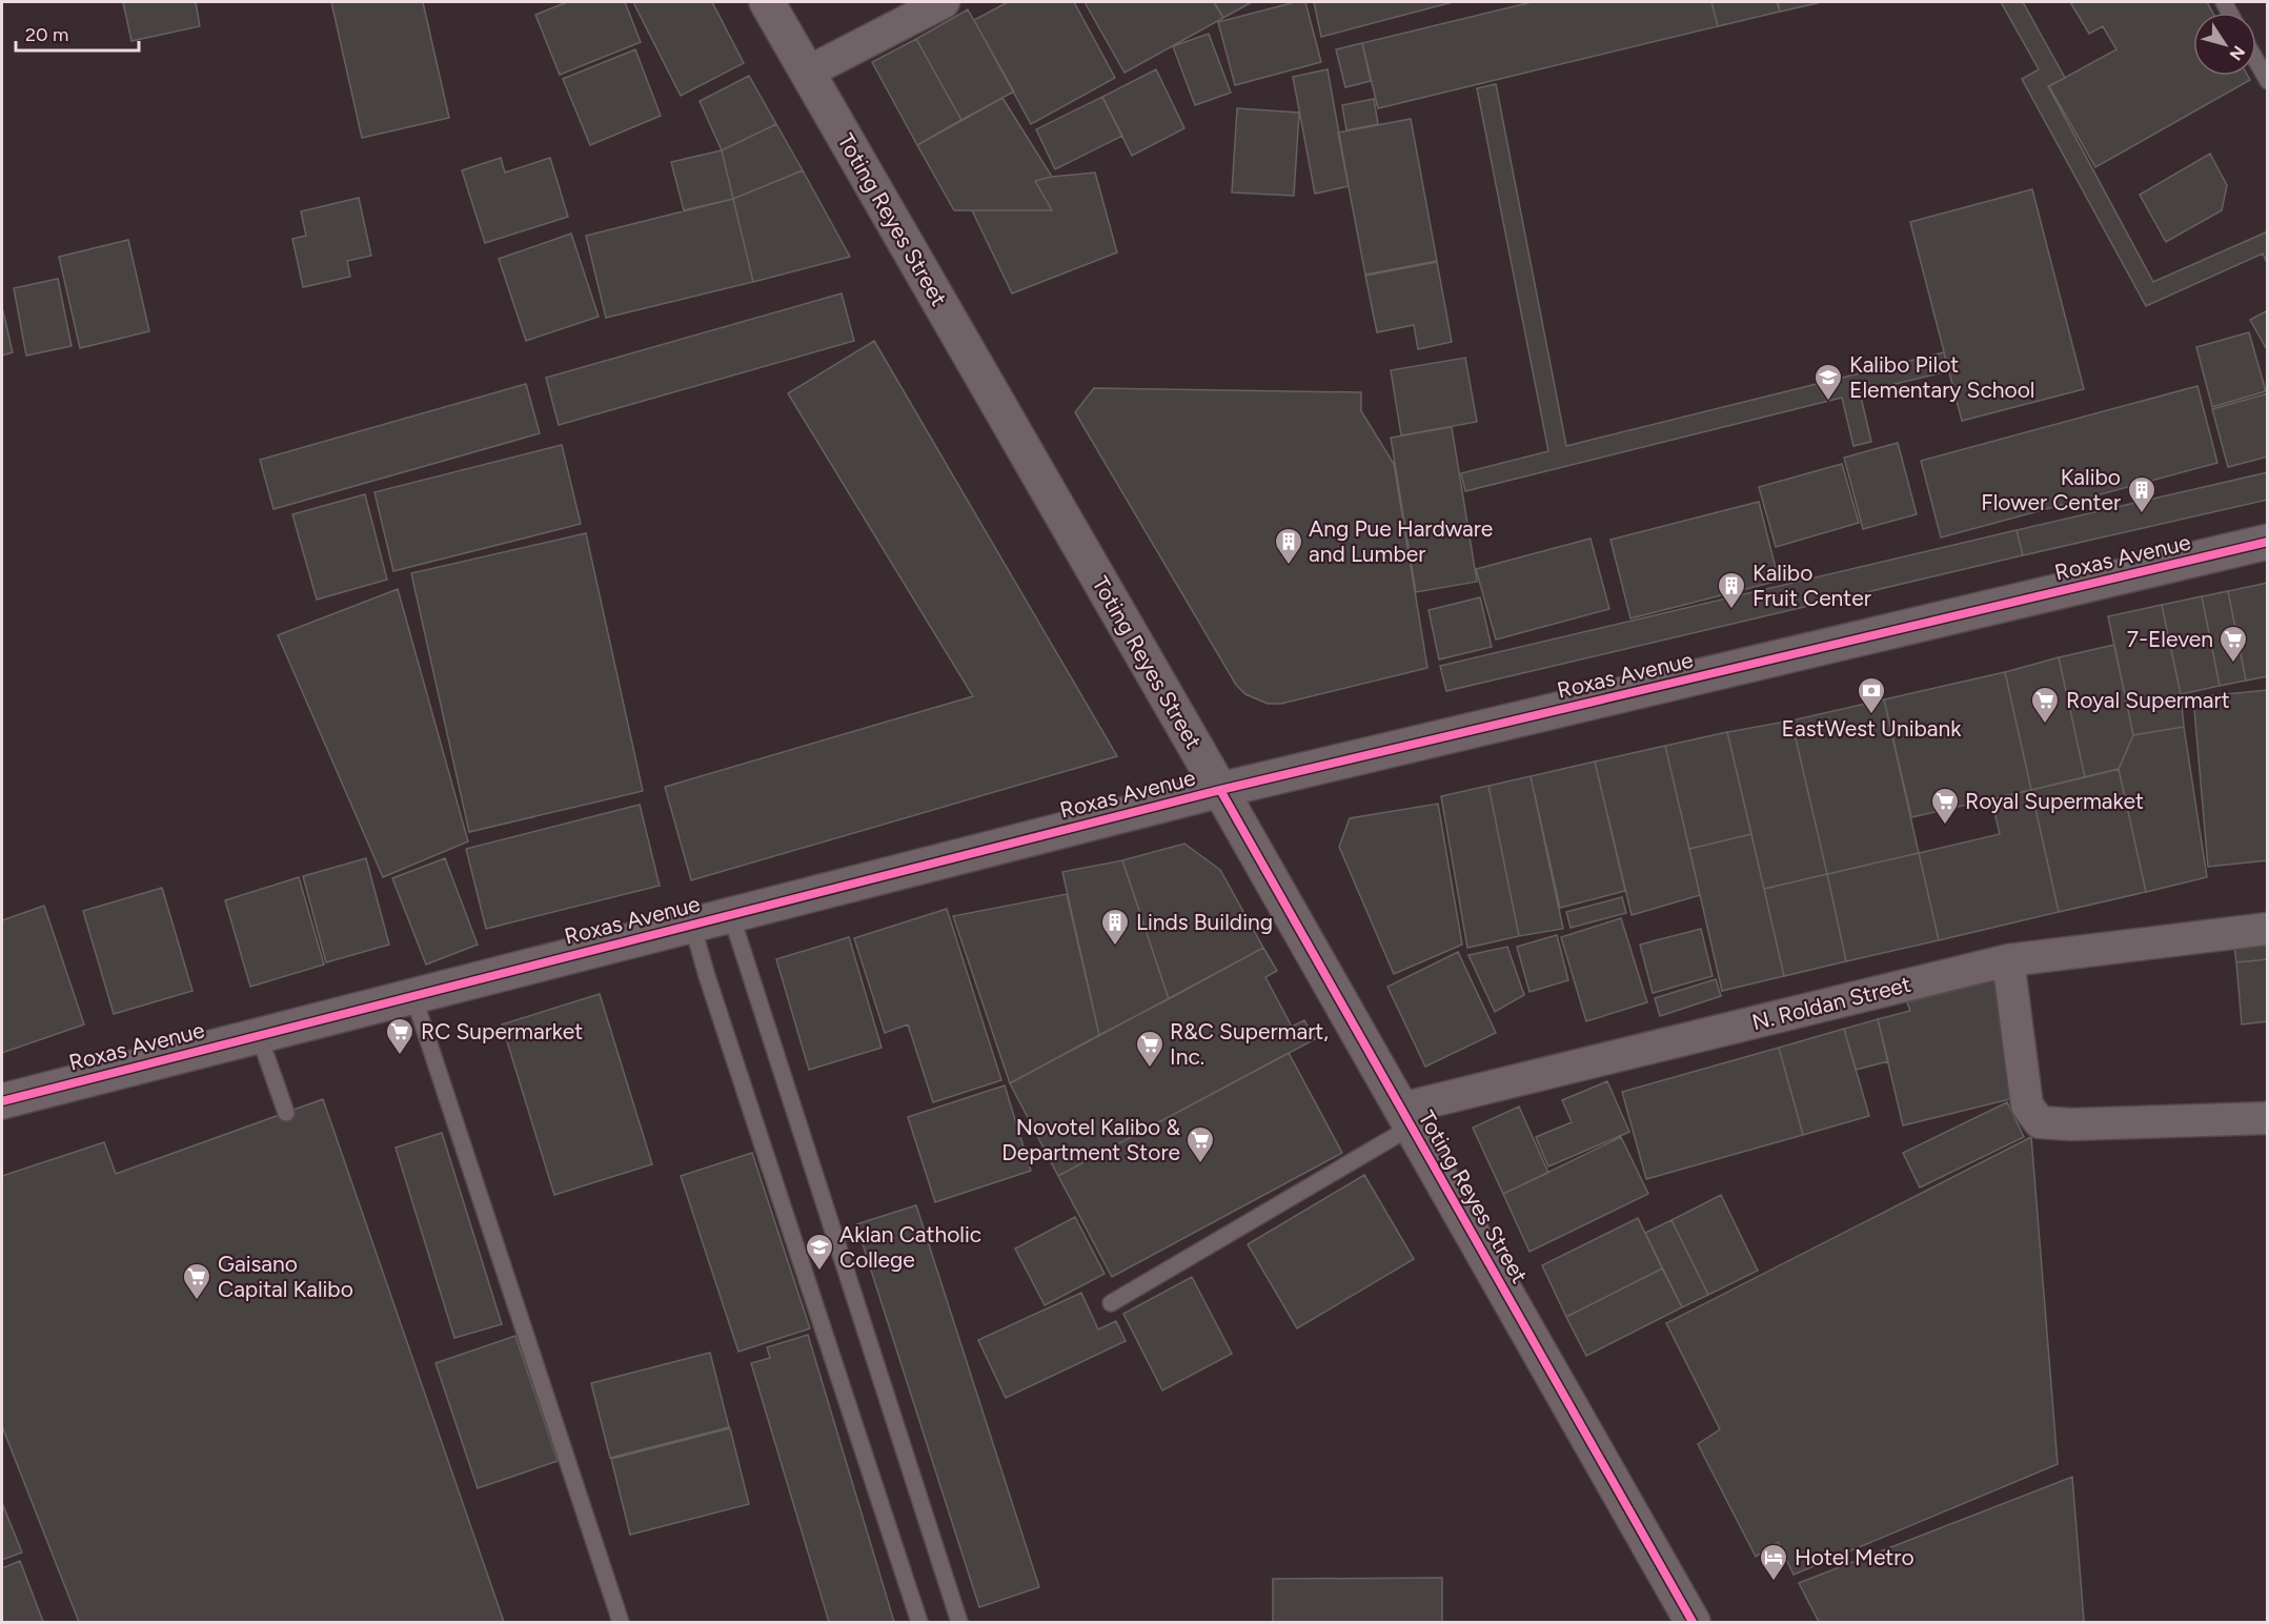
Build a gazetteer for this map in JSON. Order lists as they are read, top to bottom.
{
  "streets": {
    "main road": ["Toting Reyes Street", "Roxas Avenue"],
    "street": ["N. Roldan Street"]
  },
  "crossings": [
    ["Toting Reyes Street", "Roxas Avenue"],
    ["Toting Reyes Street", "N. Roldan Street"]
  ],
  "places": {
    "school or university": ["Kalibo Pilot Elementary School", "Aklan Catholic College"],
    "building": [
      "Kalibo Flower Center",
      "Ang Pue Hardware and Lumber",
      "Kalibo Fruit Center",
      "Linds Building"
    ],
    "supermarket": [
      "7-Eleven",
      "Royal Supermart",
      "Royal Supermaket",
      "RC Supermarket",
      "R&C Supermart, Inc.",
      "Novotel Kalibo & Department Store",
      "Gaisano Capital Kalibo"
    ],
    "bank": ["EastWest Unibank"],
    "hotel": ["Hotel Metro"]
  },
  "scale_bar": "20 m",
  "north": "bottom right"
}
